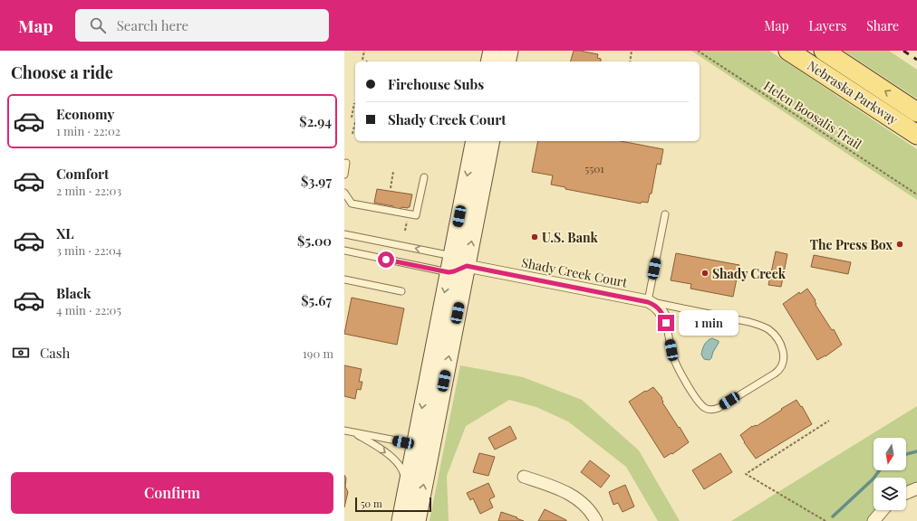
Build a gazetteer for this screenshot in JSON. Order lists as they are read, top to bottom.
{
  "streets": {
    "main road": ["Nebraska Parkway"],
    "street": ["Shady Creek Court"],
    "path": ["Helen Boosalis Trail"]
  },
  "places": ["U.S. Bank", "The Press Box", "Shady Creek"],
  "house_numbers": ["5501"],
  "scale_bar": "50 m",
  "north": "bottom",
  "page": {
    "header": "Map",
    "search": "Search here",
    "nav": ["Map", "Layers", "Share"],
    "heading": "Choose a ride",
    "banner": ["Firehouse Subs", "Shady Creek Court"],
    "list": [
      {
        "name": "Economy",
        "note": "1 min · 22:02",
        "value": "$2.94"
      },
      {
        "name": "Comfort",
        "note": "2 min · 22:03",
        "value": "$3.97"
      },
      {
        "name": "XL",
        "note": "3 min · 22:04",
        "value": "$5.00"
      },
      {
        "name": "Black",
        "note": "4 min · 22:05",
        "value": "$5.67"
      }
    ],
    "bubble": "1 min",
    "pay": ["Cash", "190 m"],
    "buttons": "Confirm",
    "scale": "50 m"
  }
}
